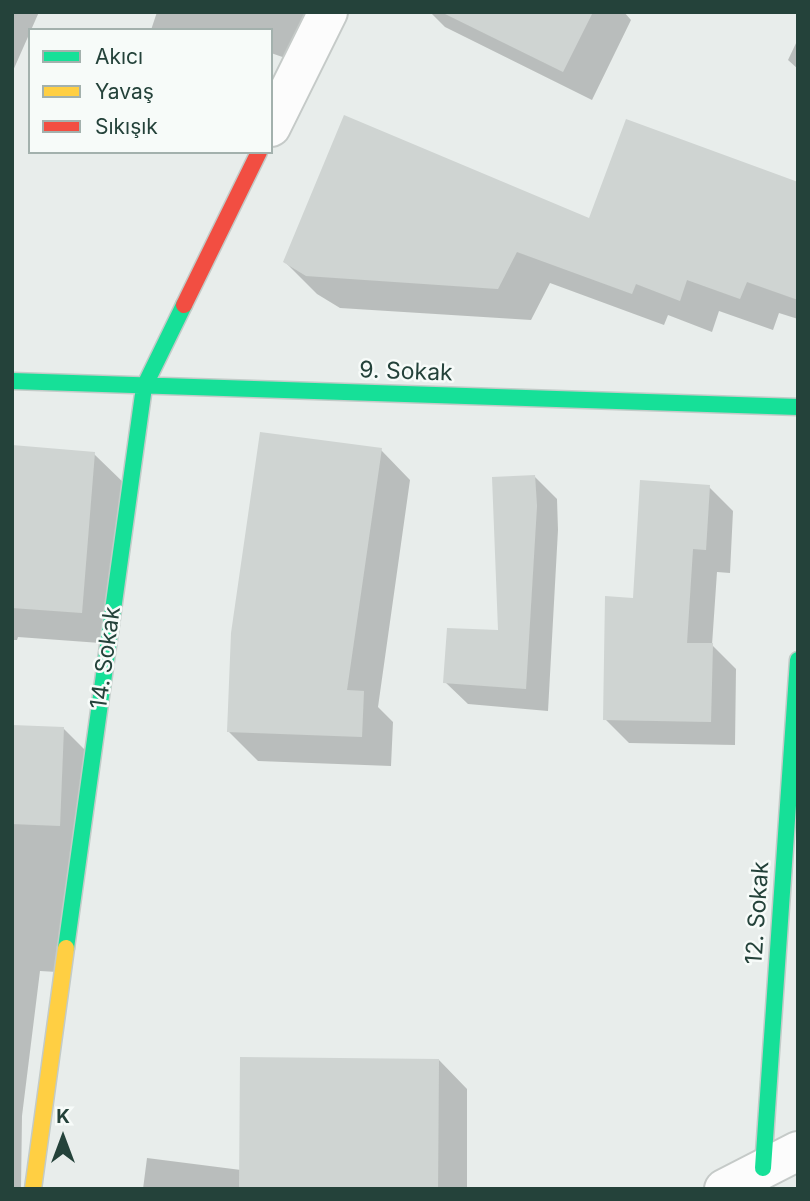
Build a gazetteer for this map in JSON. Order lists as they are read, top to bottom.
{
  "streets": {
    "street": ["9. Sokak", "14. Sokak", "12. Sokak"]
  },
  "crossings": [
    ["9. Sokak", "14. Sokak"]
  ],
  "legend": ["Akıcı", "Yavaş", "Sıkışık"],
  "north": "top"
}
